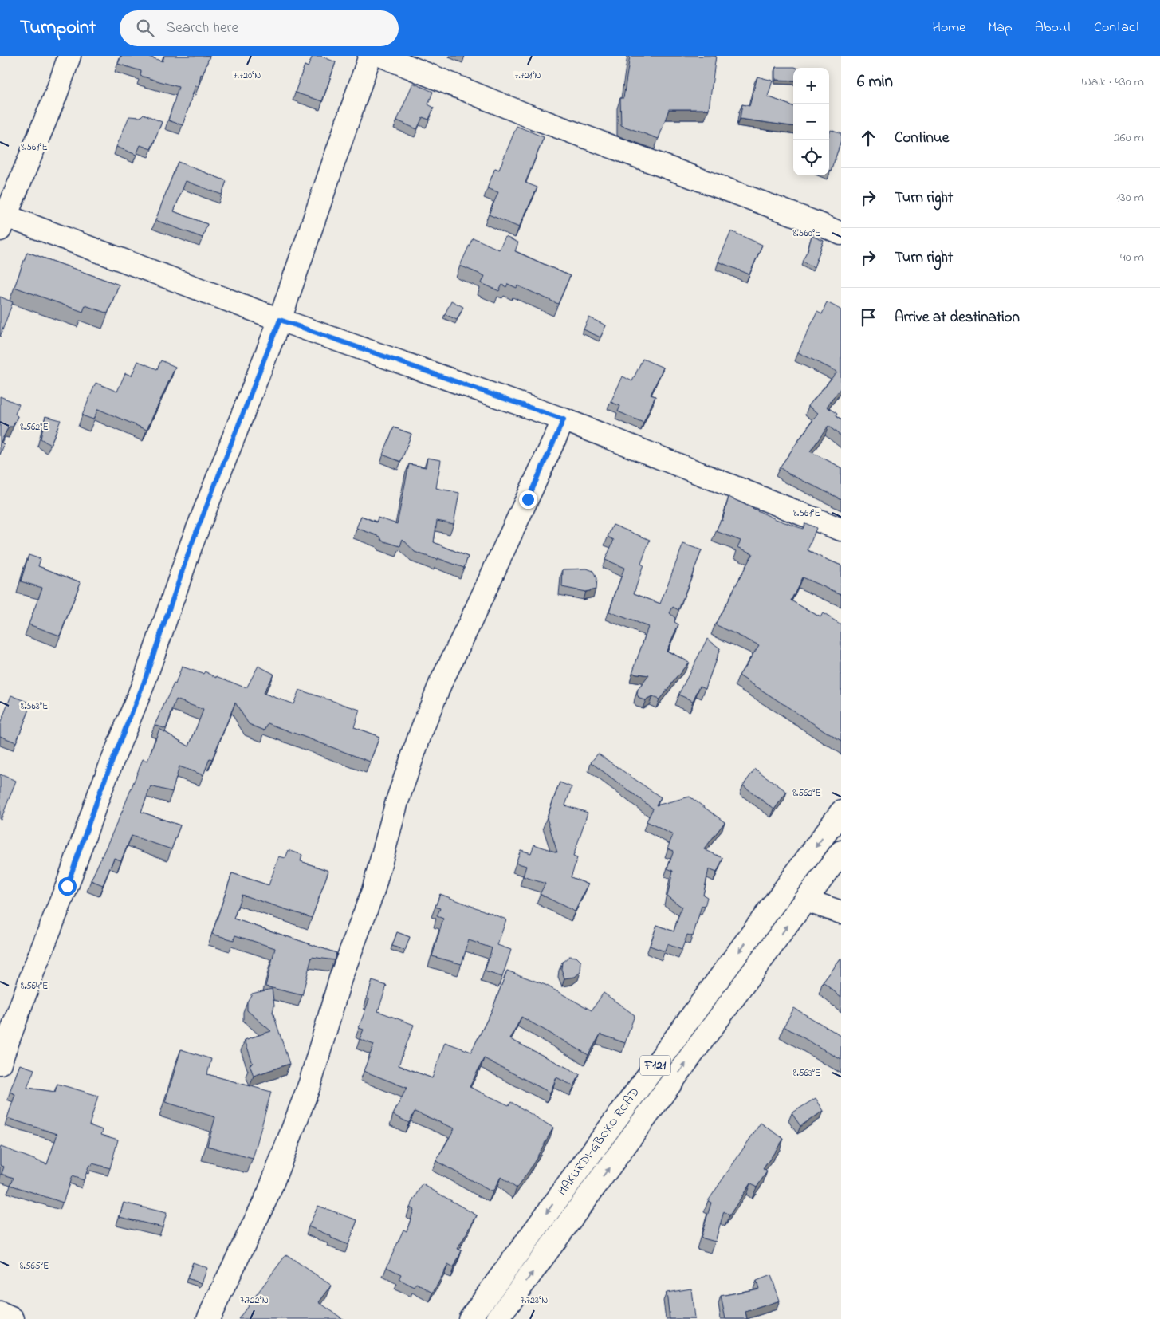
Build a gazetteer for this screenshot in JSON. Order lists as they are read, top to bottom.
{
  "streets": {
    "street": ["F121", "MAKURDI-GBOKO ROAD"]
  },
  "page": {
    "header": "Turnpoint",
    "search": "Search here",
    "nav": [
      "Home",
      "Map",
      "About",
      "Contact"
    ],
    "heading": ["6 min", "Walk · 430 m"],
    "map_buttons": ["+", "−"],
    "list": [
      ["Continue", "260 m"],
      ["Turn right", "130 m"],
      ["Turn right", "40 m"],
      "Arrive at destination"
    ]
  },
  "coordinates": [
    "7.720°N",
    "7.721°N",
    "8.561°E",
    "8.560°E",
    "8.562°E",
    "8.563°E",
    "8.564°E",
    "8.565°E",
    "7.722°N",
    "7.723°N"
  ]
}
